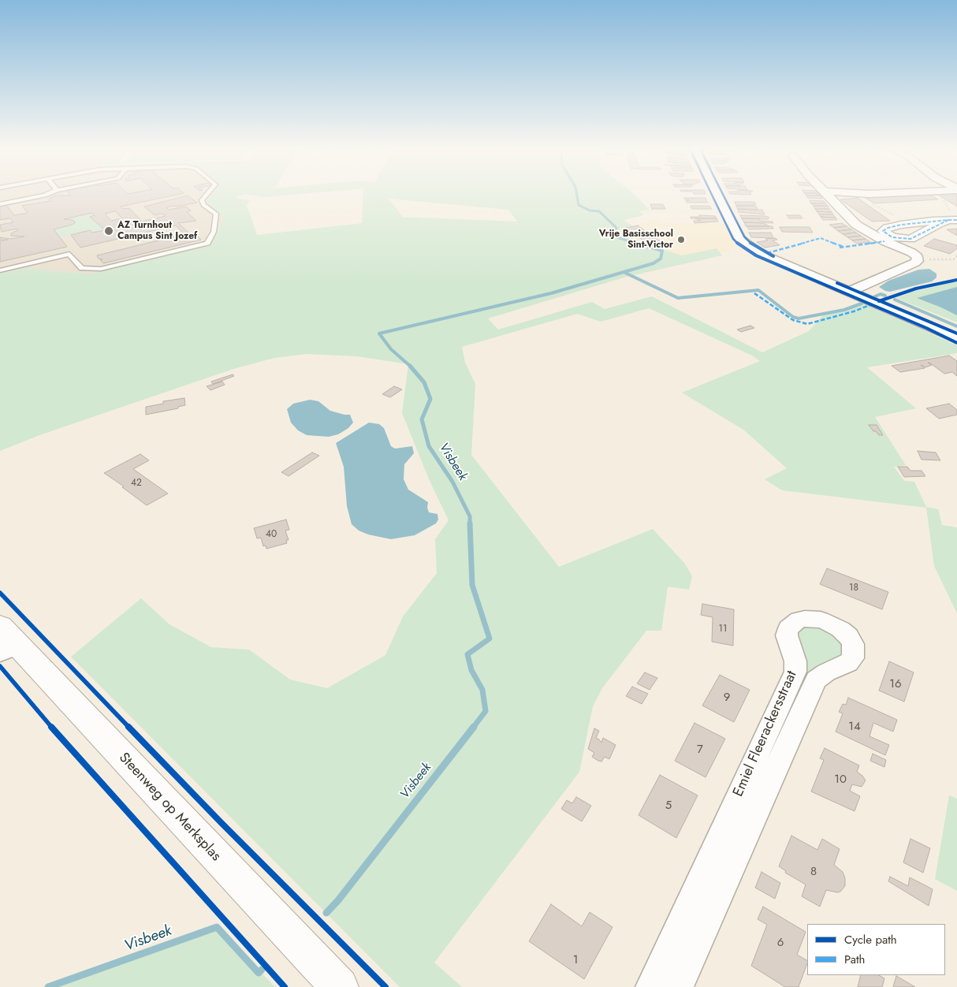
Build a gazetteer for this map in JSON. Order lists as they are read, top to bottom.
{
  "streets": {
    "street": ["Emiel Fleerackersstraat", "Steenweg op Merksplas"]
  },
  "water": ["Visbeek"],
  "places": ["AZ Turnhout Campus Sint Jozef", "Vrije Basisschool Sint-Victor"],
  "house_numbers": [
    "42",
    "40",
    "18",
    "11",
    "16",
    "9",
    "14",
    "7",
    "10",
    "5",
    "8",
    "6",
    "1"
  ],
  "legend": ["Cycle path", "Path"]
}
